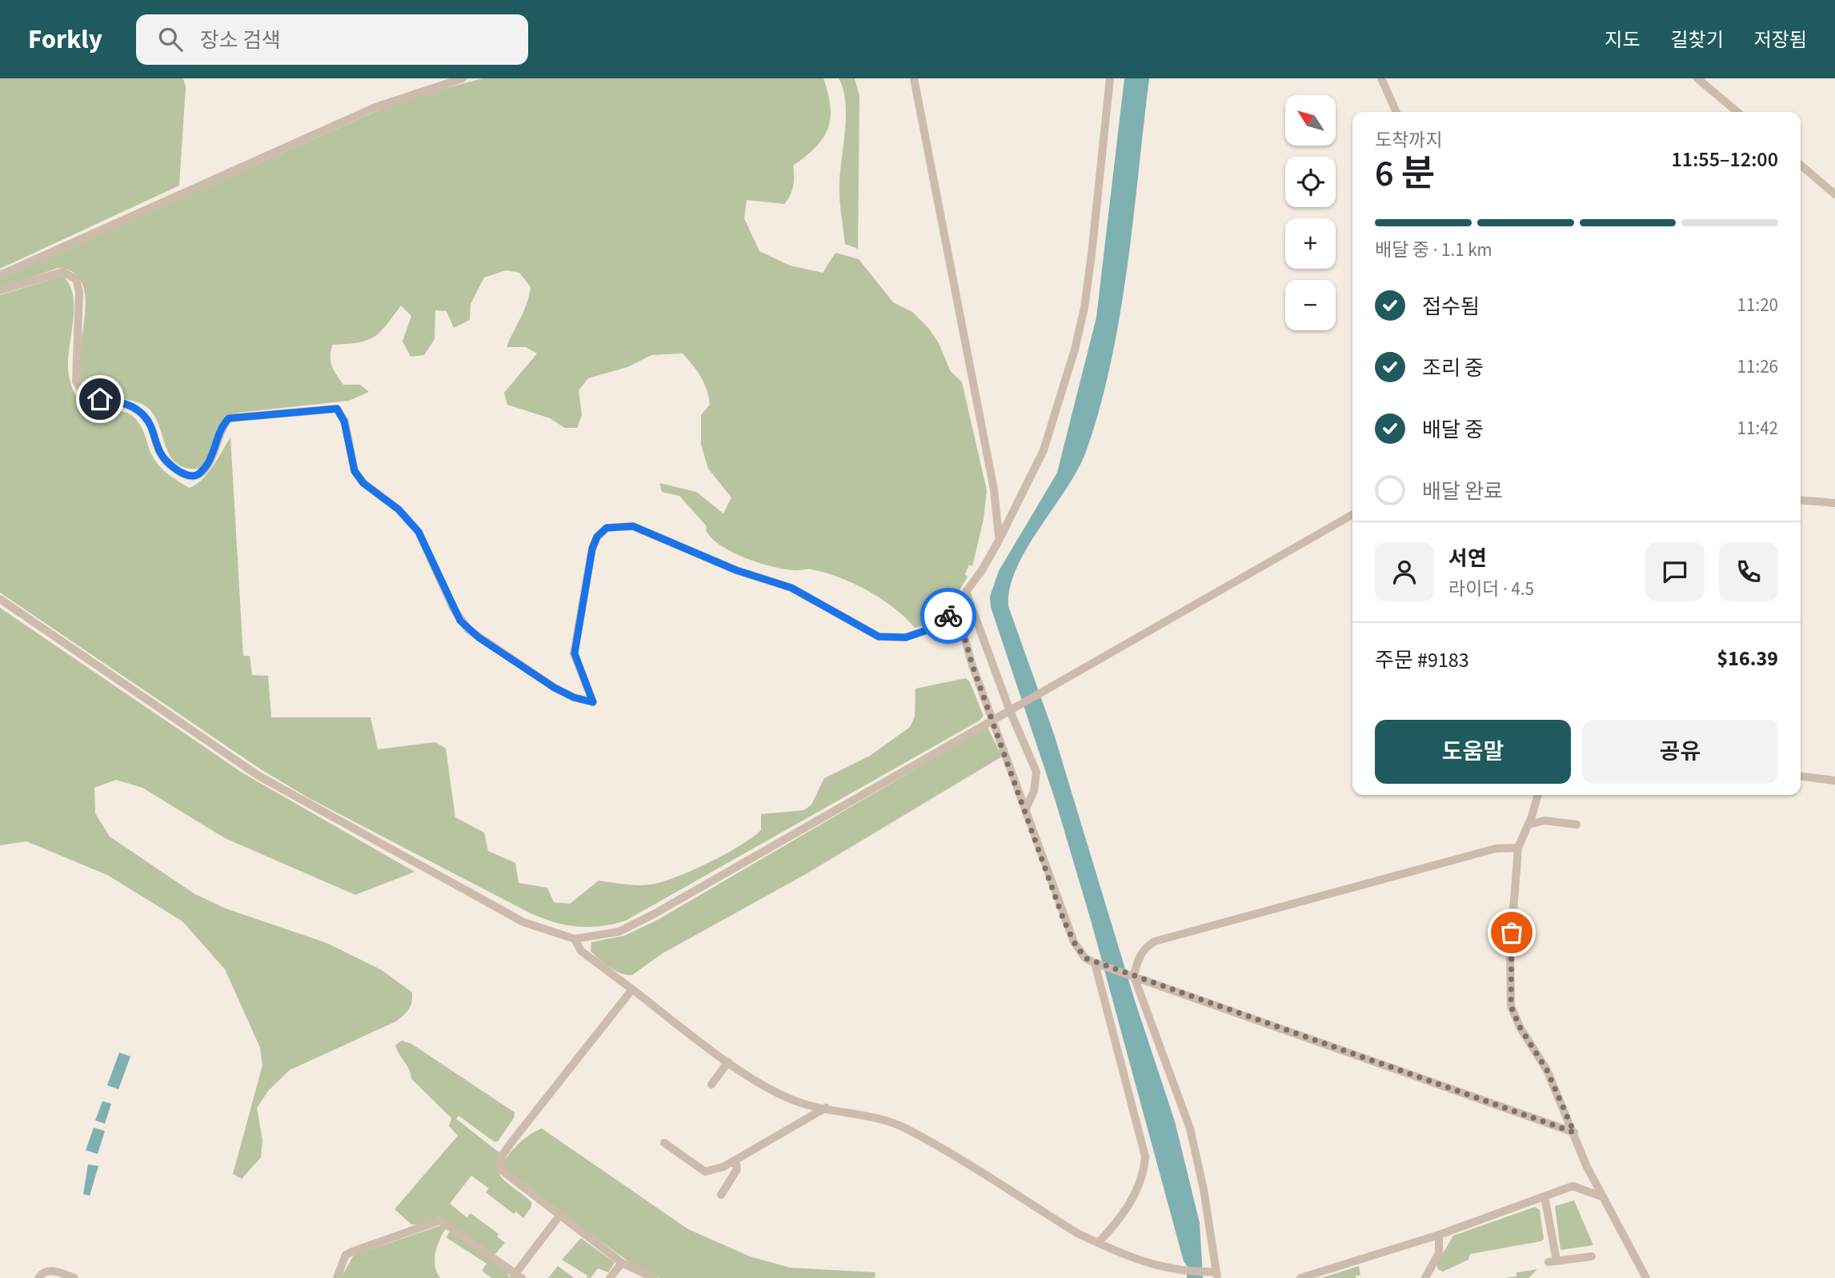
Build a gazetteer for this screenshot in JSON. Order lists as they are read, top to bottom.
{
  "north": "top left",
  "page": {
    "header": "Forkly",
    "search": "장소 검색",
    "nav": ["지도", "길찾기", "저장됨"],
    "map_buttons": ["+", "−"],
    "heading": ["6 분", "도착까지", "11:55–12:00"],
    "panel": [
      "서연",
      "라이더 · 4.5",
      "주문 #9183",
      "$16.39"
    ],
    "bar": "배달 중 · 1.1 km",
    "list": [
      ["접수됨", "11:20"],
      ["조리 중", "11:26"],
      ["배달 중", "11:42"],
      "배달 완료"
    ],
    "buttons": ["도움말", "공유"]
  }
}
